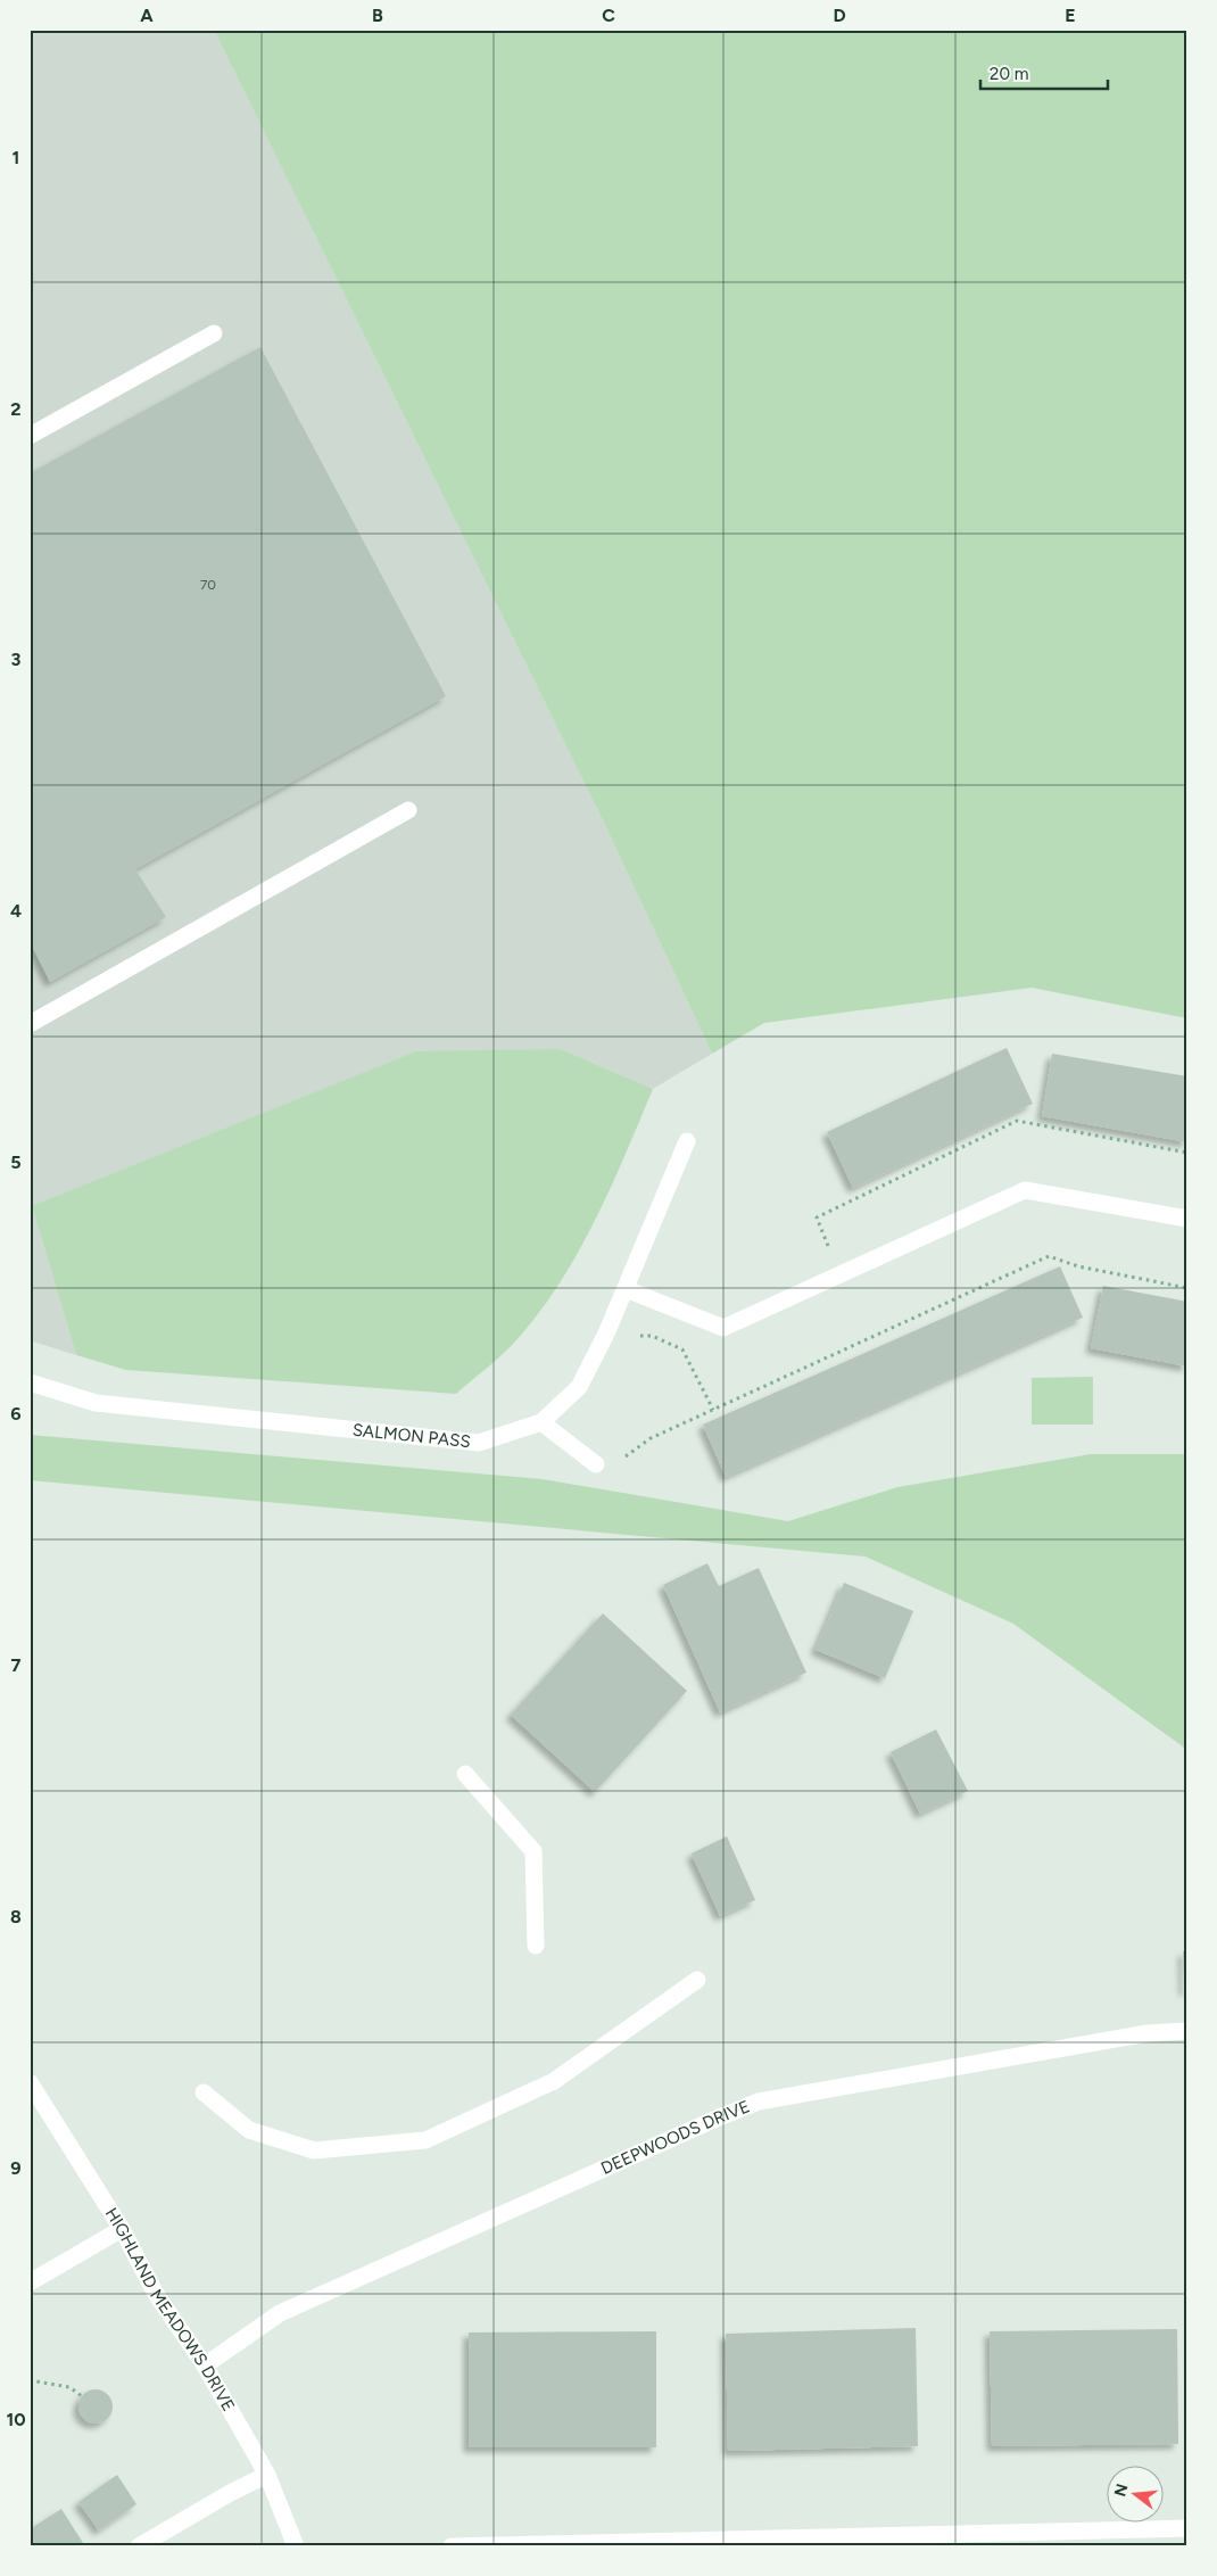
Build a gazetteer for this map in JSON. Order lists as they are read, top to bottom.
{
  "streets": {
    "street": ["SALMON PASS", "DEEPWOODS DRIVE", "HIGHLAND MEADOWS DRIVE"]
  },
  "crossings": [
    ["DEEPWOODS DRIVE", "HIGHLAND MEADOWS DRIVE"]
  ],
  "house_numbers": ["70"],
  "scale_bar": "20 m",
  "north": "left",
  "grid": {
    "columns": [
      "A",
      "B",
      "C",
      "D",
      "E"
    ],
    "rows": [
      "1",
      "2",
      "3",
      "4",
      "5",
      "6",
      "7",
      "8",
      "9",
      "10"
    ]
  }
}
